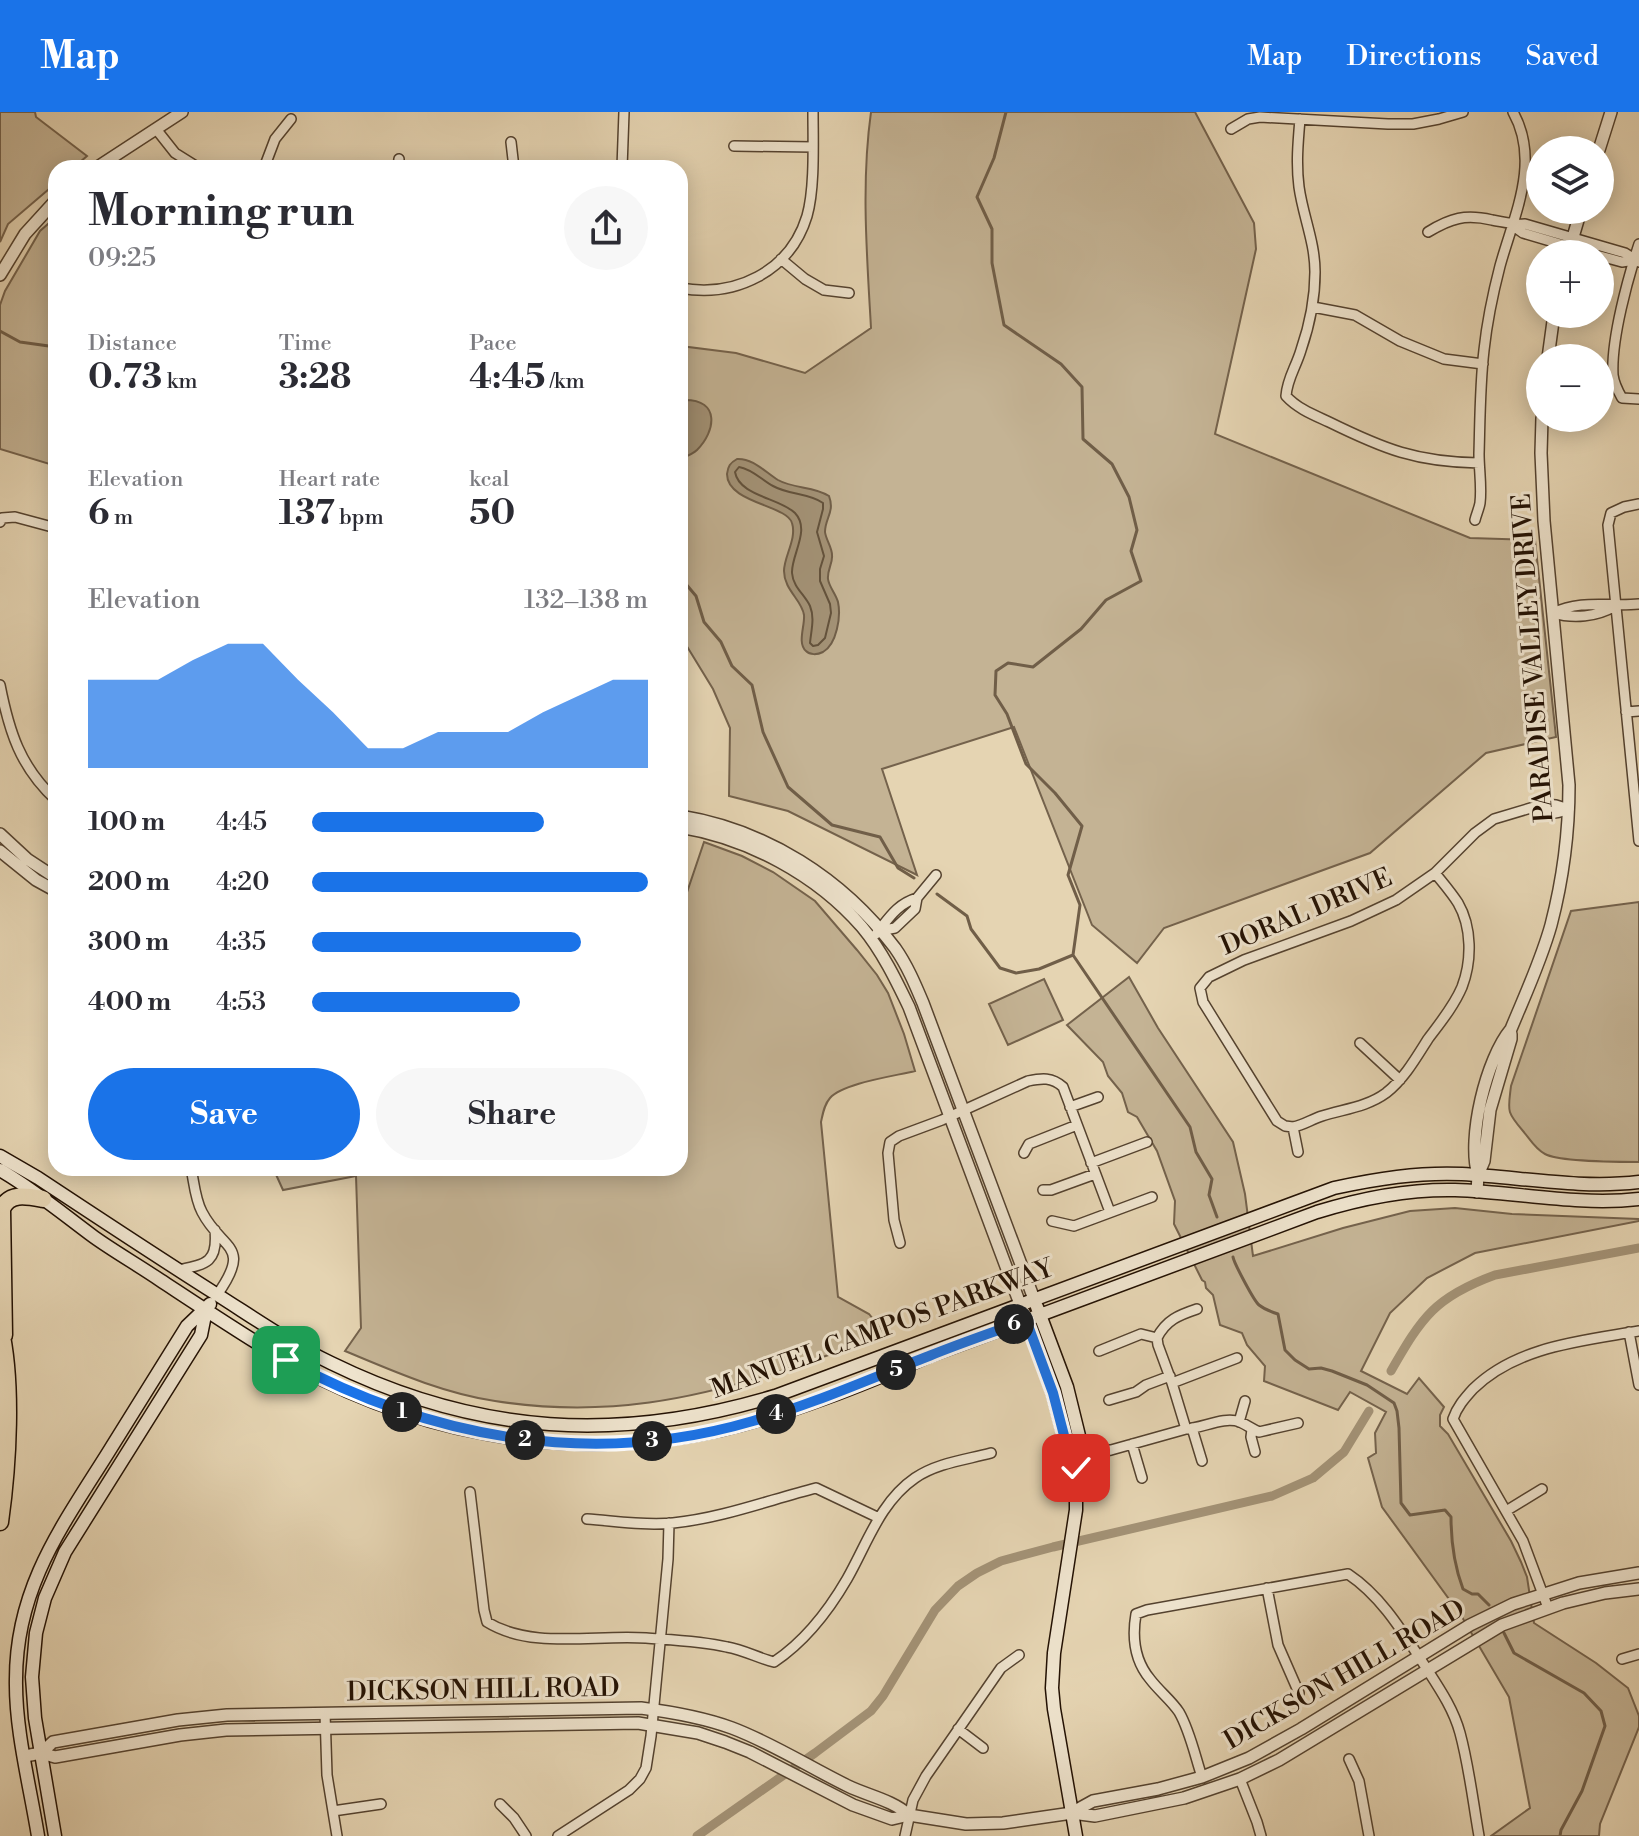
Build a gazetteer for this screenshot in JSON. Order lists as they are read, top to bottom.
{
  "streets": {
    "main road": ["MANUEL CAMPOS PARKWAY"],
    "street": ["PARADISE VALLEY DRIVE", "DORAL DRIVE", "DICKSON HILL ROAD"]
  },
  "crossings": [
    ["PARADISE VALLEY DRIVE", "DORAL DRIVE"],
    ["PARADISE VALLEY DRIVE", "MANUEL CAMPOS PARKWAY"]
  ],
  "page": {
    "header": "Map",
    "nav": ["Map", "Directions", "Saved"],
    "map_buttons": ["+", "−"],
    "heading": ["Morning run", "09:25"],
    "stats": [
      ["Distance", "0.73 km"],
      ["Time", "3:28"],
      ["Pace", "4:45 /km"],
      ["Elevation", "6 m"],
      ["Heart rate", "137 bpm"],
      ["kcal", "50"]
    ],
    "chart": ["Elevation", "132–138 m"],
    "list": [
      {
        "name": "100 m",
        "note": "4:45"
      },
      {
        "name": "200 m",
        "note": "4:20"
      },
      {
        "name": "300 m",
        "note": "4:35"
      },
      {
        "name": "400 m",
        "note": "4:53"
      }
    ],
    "buttons": ["Save", "Share"],
    "pins": [
      "6",
      "5",
      "1",
      "4",
      "2",
      "3"
    ]
  }
}
